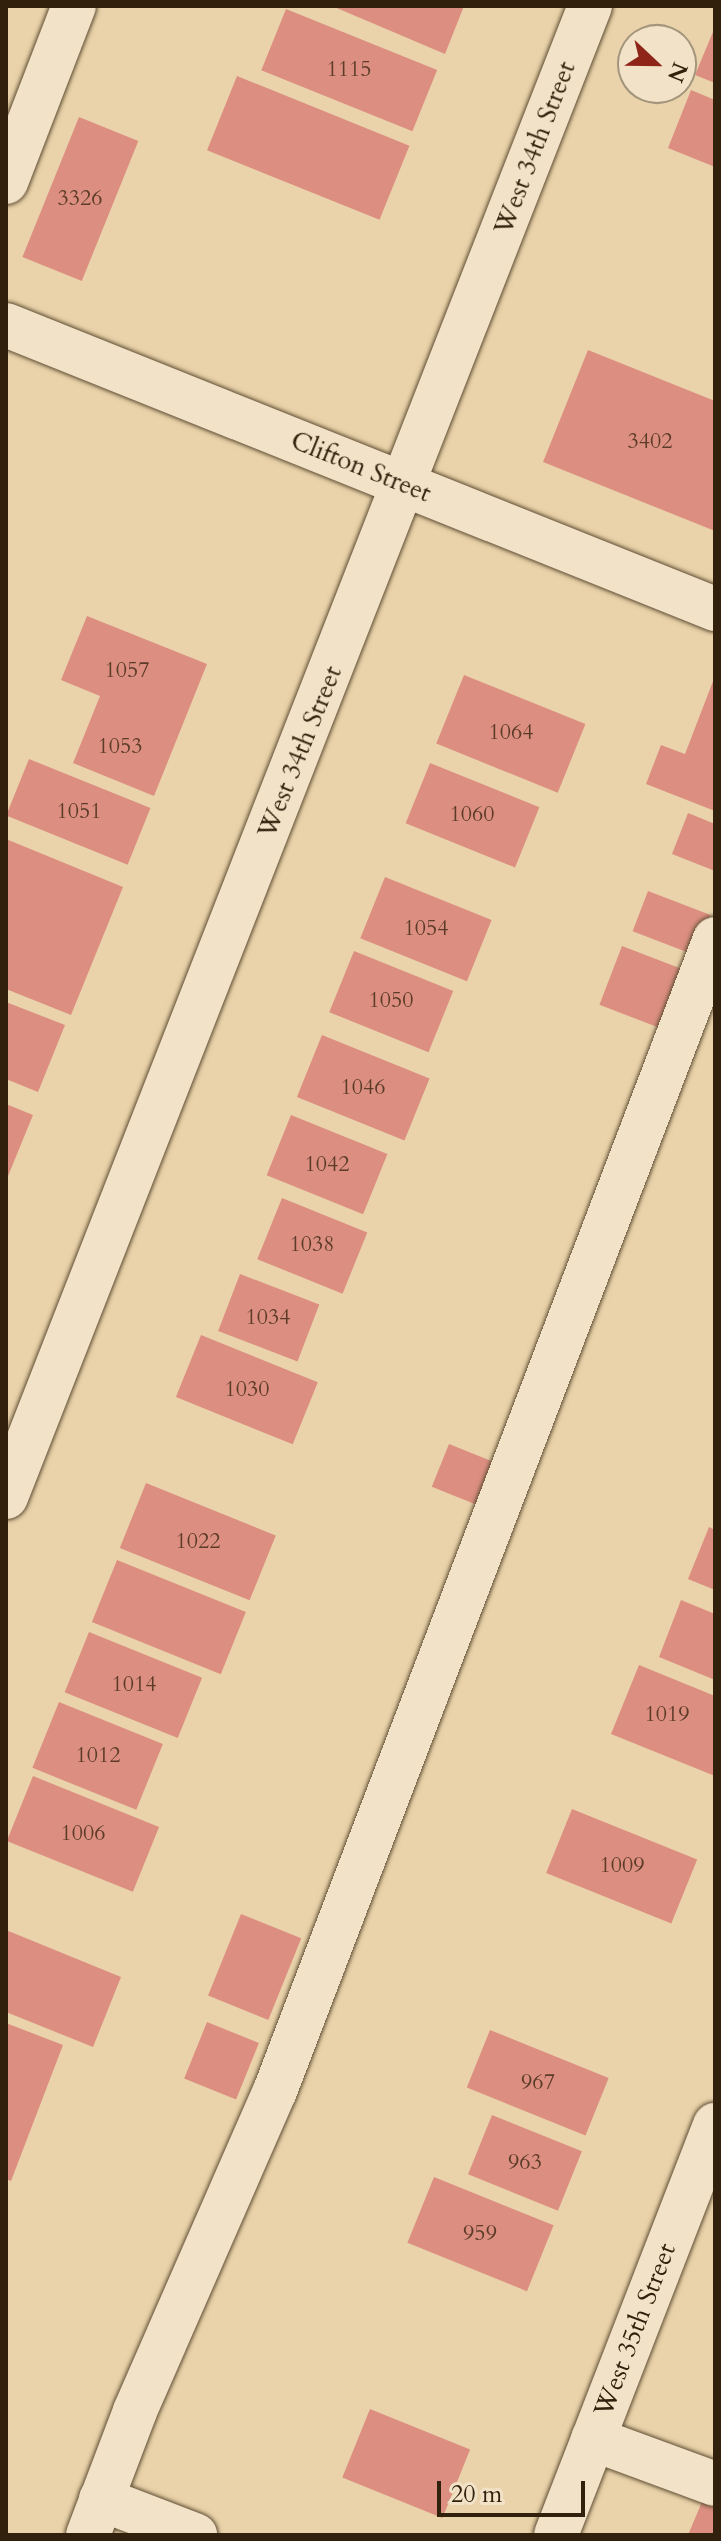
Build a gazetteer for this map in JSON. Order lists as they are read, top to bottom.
{
  "streets": {
    "street": ["West 34th Street", "Clifton Street", "West 35th Street"]
  },
  "crossings": [
    ["West 34th Street", "Clifton Street"]
  ],
  "house_numbers": [
    "1115",
    "3326",
    "3402",
    "1057",
    "1064",
    "1053",
    "1051",
    "1060",
    "1054",
    "1050",
    "1046",
    "1042",
    "1038",
    "1034",
    "1030",
    "1022",
    "1014",
    "1019",
    "1012",
    "1006",
    "1009",
    "967",
    "963",
    "959"
  ],
  "scale_bar": "20 m",
  "north": "right"
}
